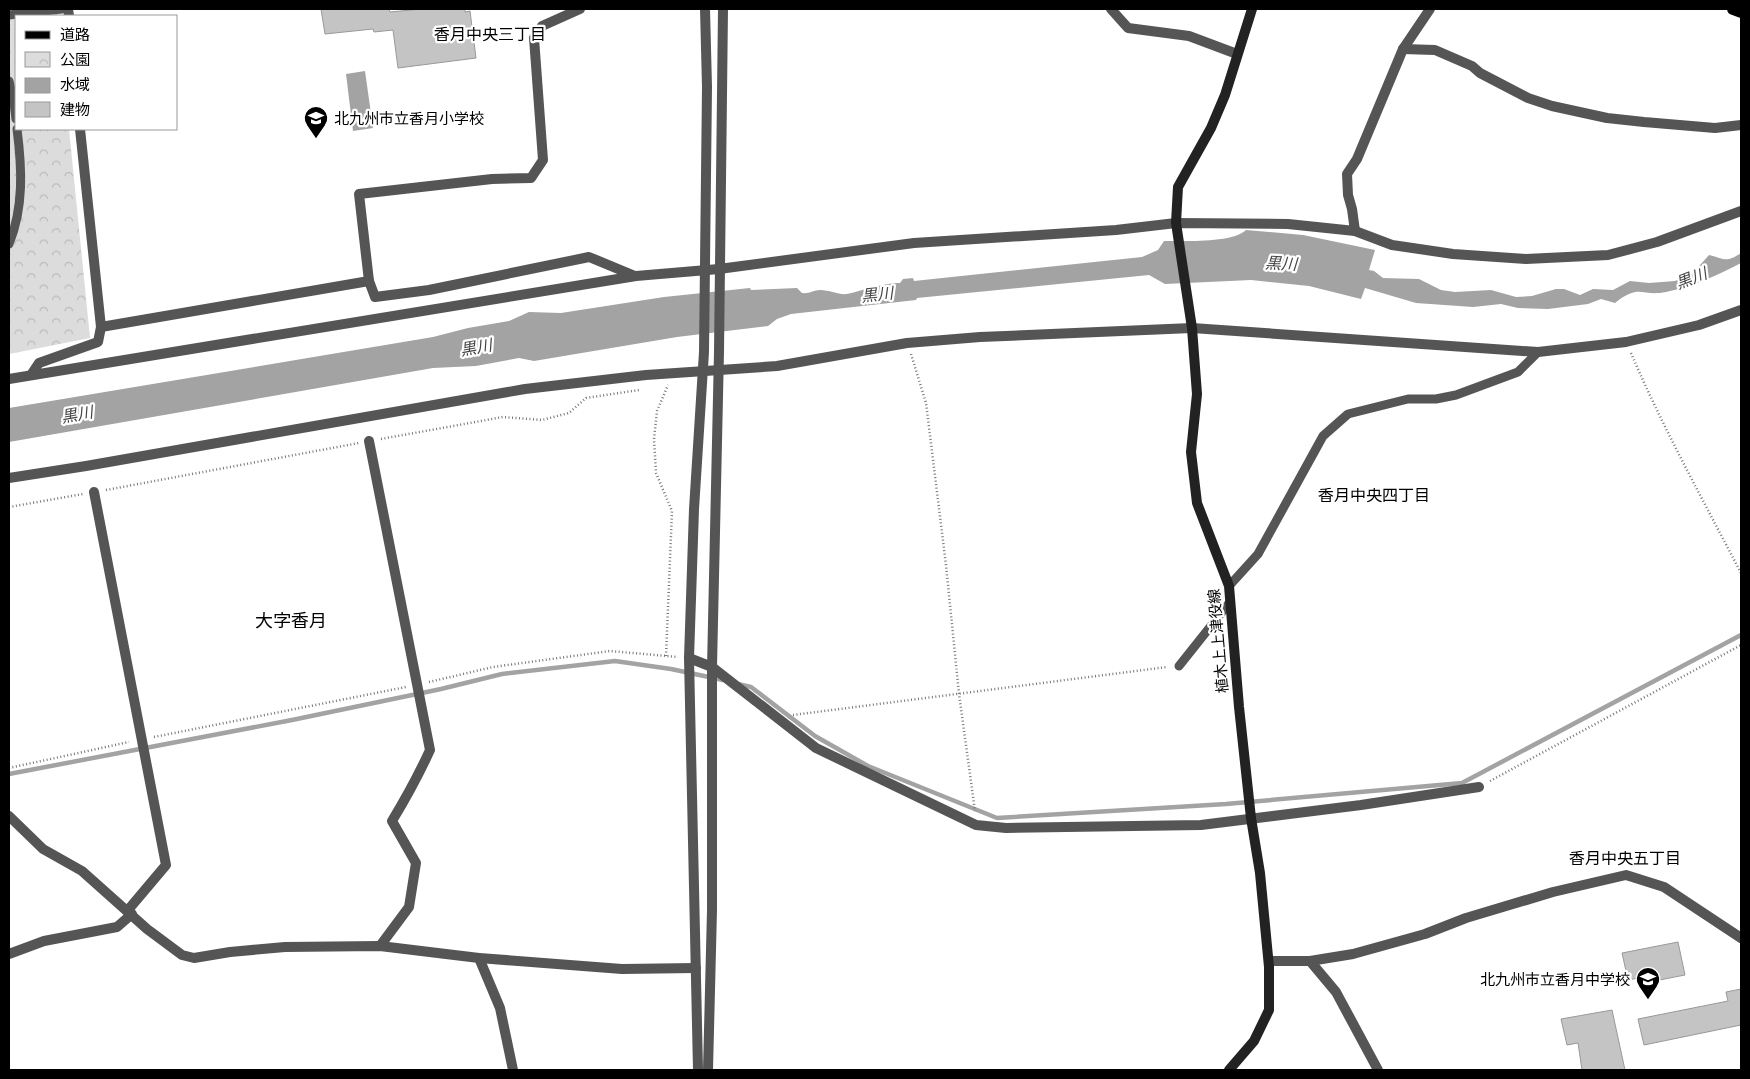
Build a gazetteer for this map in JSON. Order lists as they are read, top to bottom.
{
  "streets": {
    "main road": ["植木上上津役線"]
  },
  "districts": [
    "香月中央三丁目",
    "香月中央四丁目",
    "大字香月",
    "香月中央五丁目"
  ],
  "water": ["黒川"],
  "places": {
    "school or university": ["北九州市立香月小学校", "北九州市立香月中学校"]
  },
  "legend": [
    "道路",
    "公園",
    "水域",
    "建物"
  ]
}
